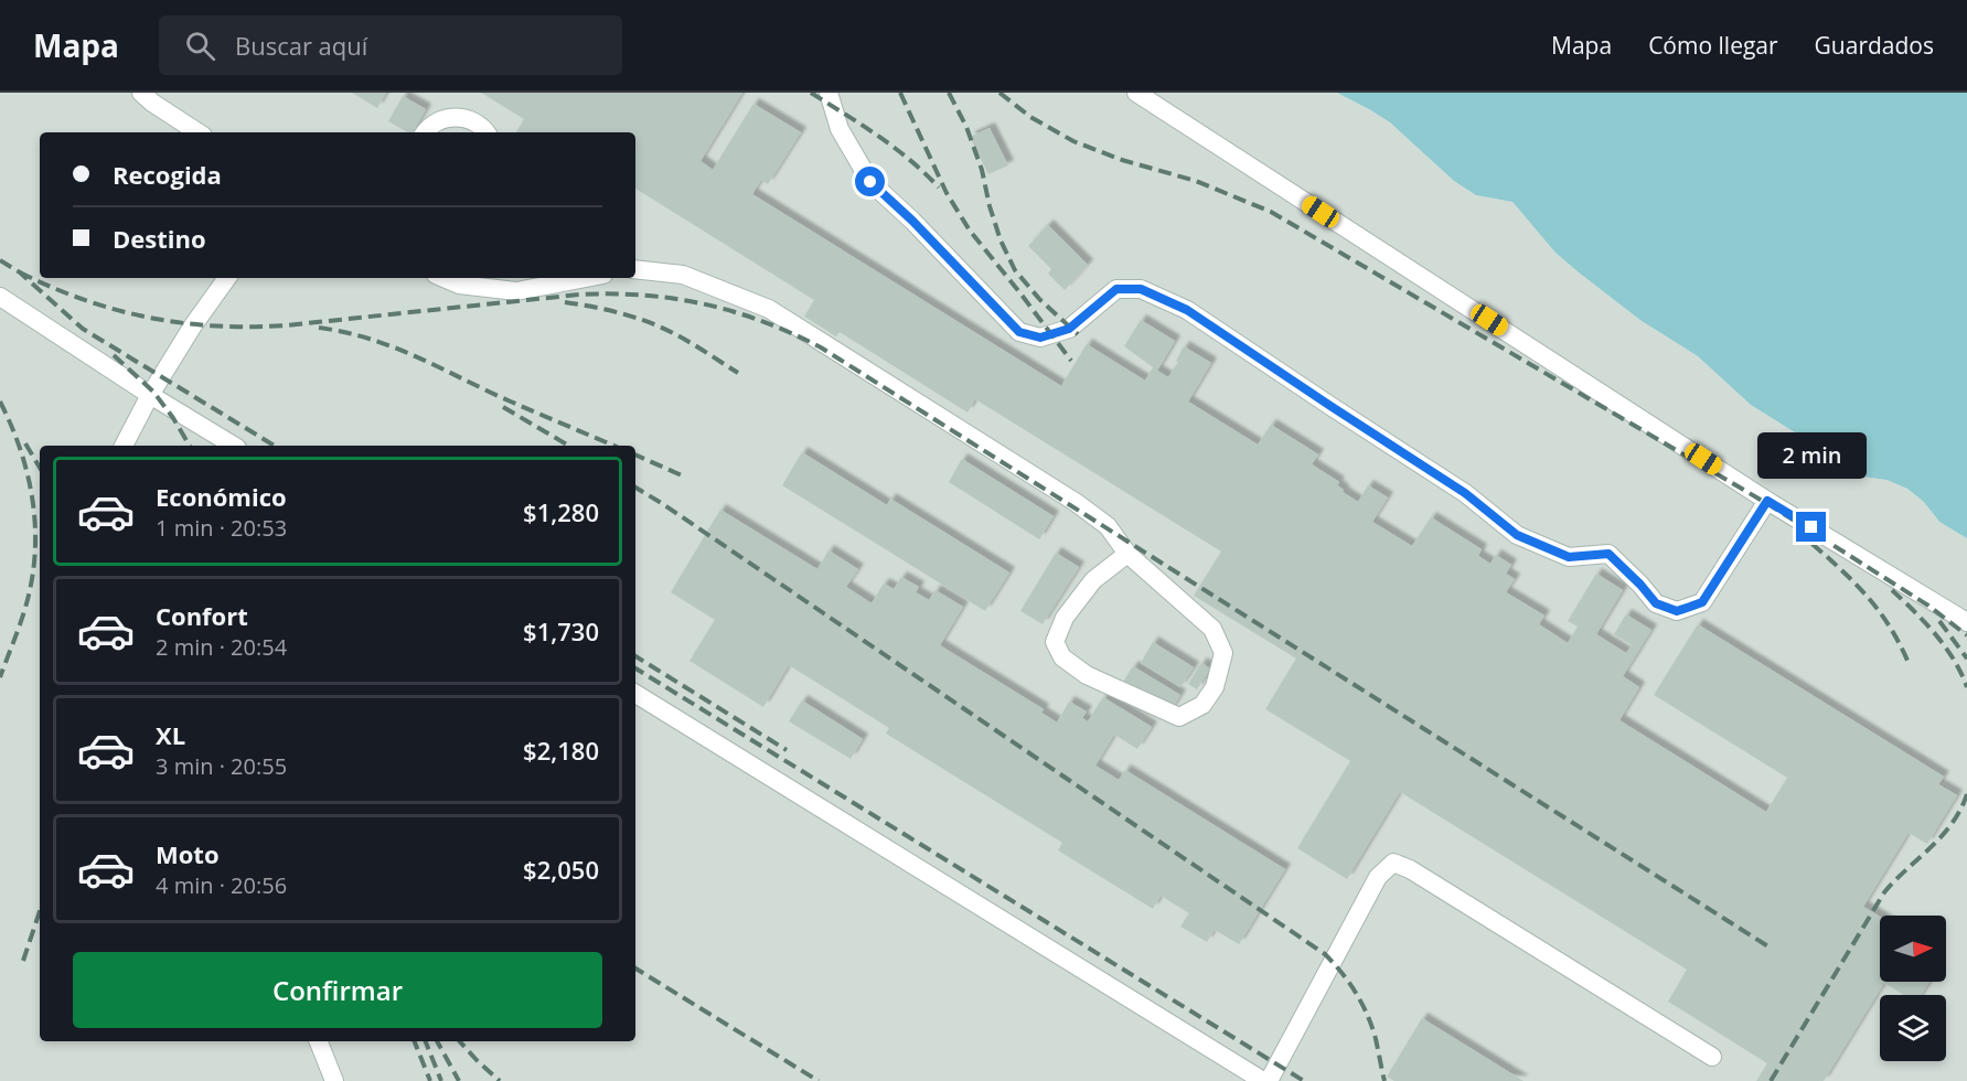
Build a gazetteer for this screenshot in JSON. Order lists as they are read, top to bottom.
{
  "north": "right",
  "page": {
    "header": "Mapa",
    "search": "Buscar aquí",
    "nav": ["Mapa", "Cómo llegar", "Guardados"],
    "banner": ["Recogida", "Destino"],
    "bubble": "2 min",
    "list": [
      {
        "name": "Económico",
        "note": "1 min · 20:53",
        "value": "$1,280"
      },
      {
        "name": "Confort",
        "note": "2 min · 20:54",
        "value": "$1,730"
      },
      {
        "name": "XL",
        "note": "3 min · 20:55",
        "value": "$2,180"
      },
      {
        "name": "Moto",
        "note": "4 min · 20:56",
        "value": "$2,050"
      }
    ],
    "buttons": "Confirmar"
  }
}
